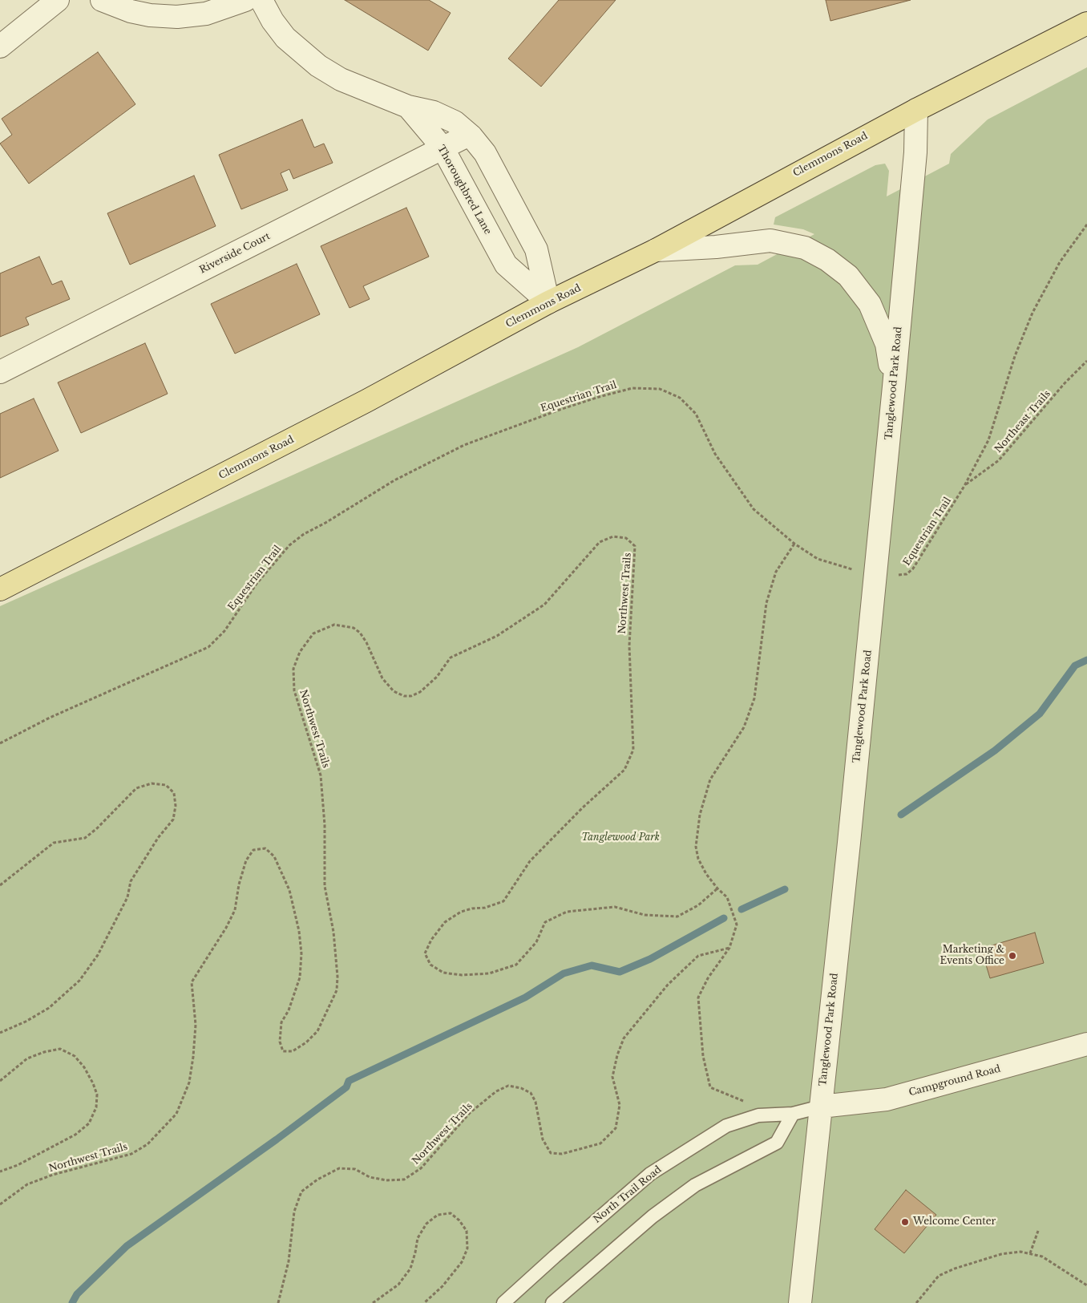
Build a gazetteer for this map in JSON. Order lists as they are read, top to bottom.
{
  "streets": {
    "main road": ["Clemmons Road"],
    "street": [
      "Thoroughbred Lane",
      "Riverside Court",
      "Tanglewood Park Road",
      "Campground Road"
    ],
    "lane": ["North Trail Road"],
    "path": ["Equestrian Trail", "Northeast Trails", "Northwest Trails"]
  },
  "crossings": [
    ["Clemmons Road", "Thoroughbred Lane"],
    ["Clemmons Road", "Tanglewood Park Road"],
    ["Thoroughbred Lane", "Riverside Court"],
    ["Tanglewood Park Road", "Equestrian Trail"],
    ["Tanglewood Park Road", "Campground Road"],
    ["Tanglewood Park Road", "North Trail Road"],
    ["Equestrian Trail", "Northeast Trails"],
    ["Campground Road", "North Trail Road"]
  ],
  "parks": ["Tanglewood Park"],
  "places": ["Marketing & Events Office", "Welcome Center"]
}
